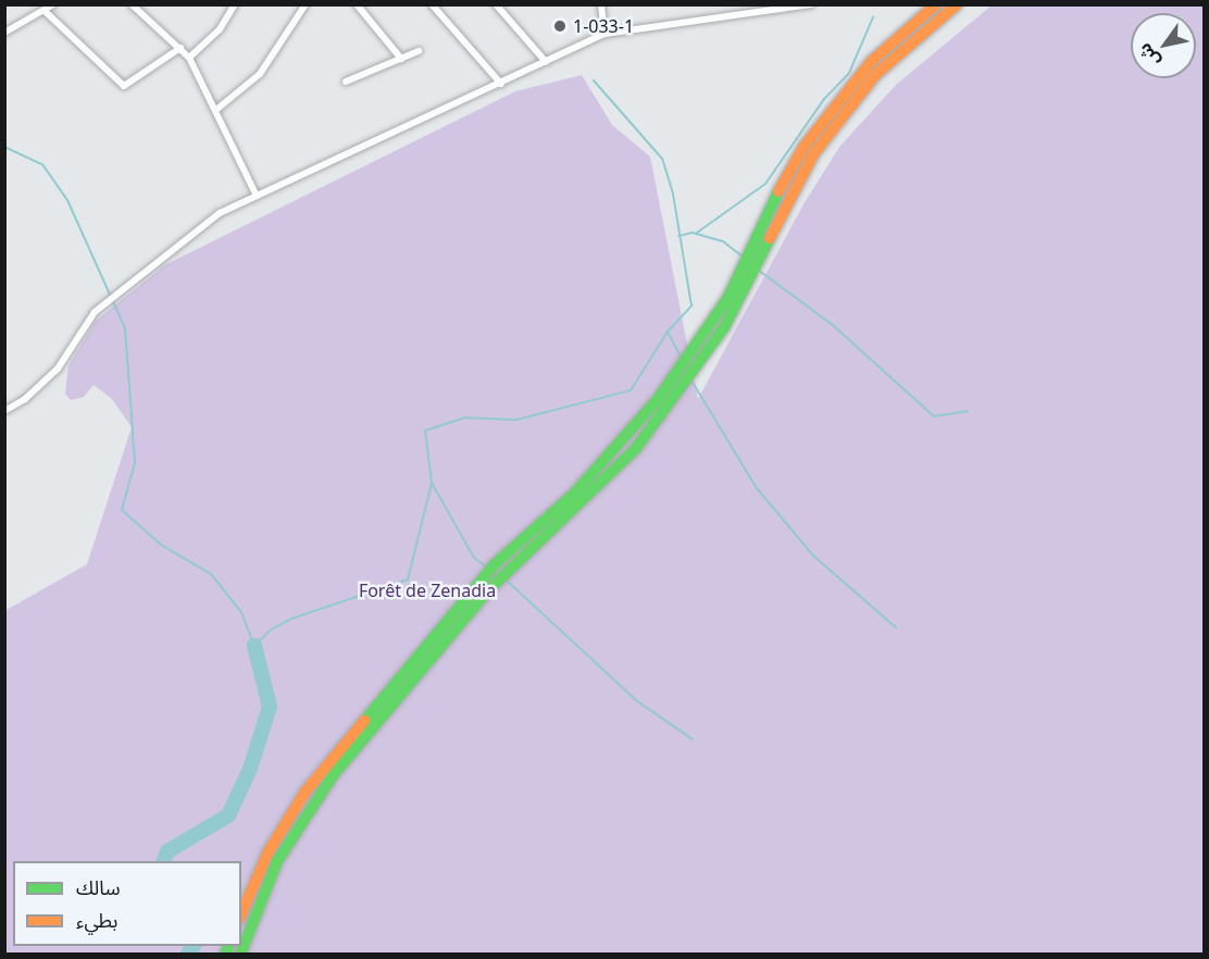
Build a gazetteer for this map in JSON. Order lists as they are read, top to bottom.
{
  "parks": ["Forêt de Zenadia"],
  "places": ["1-033-1"],
  "legend": ["سالك", "بطيء"],
  "north": "bottom left"
}
